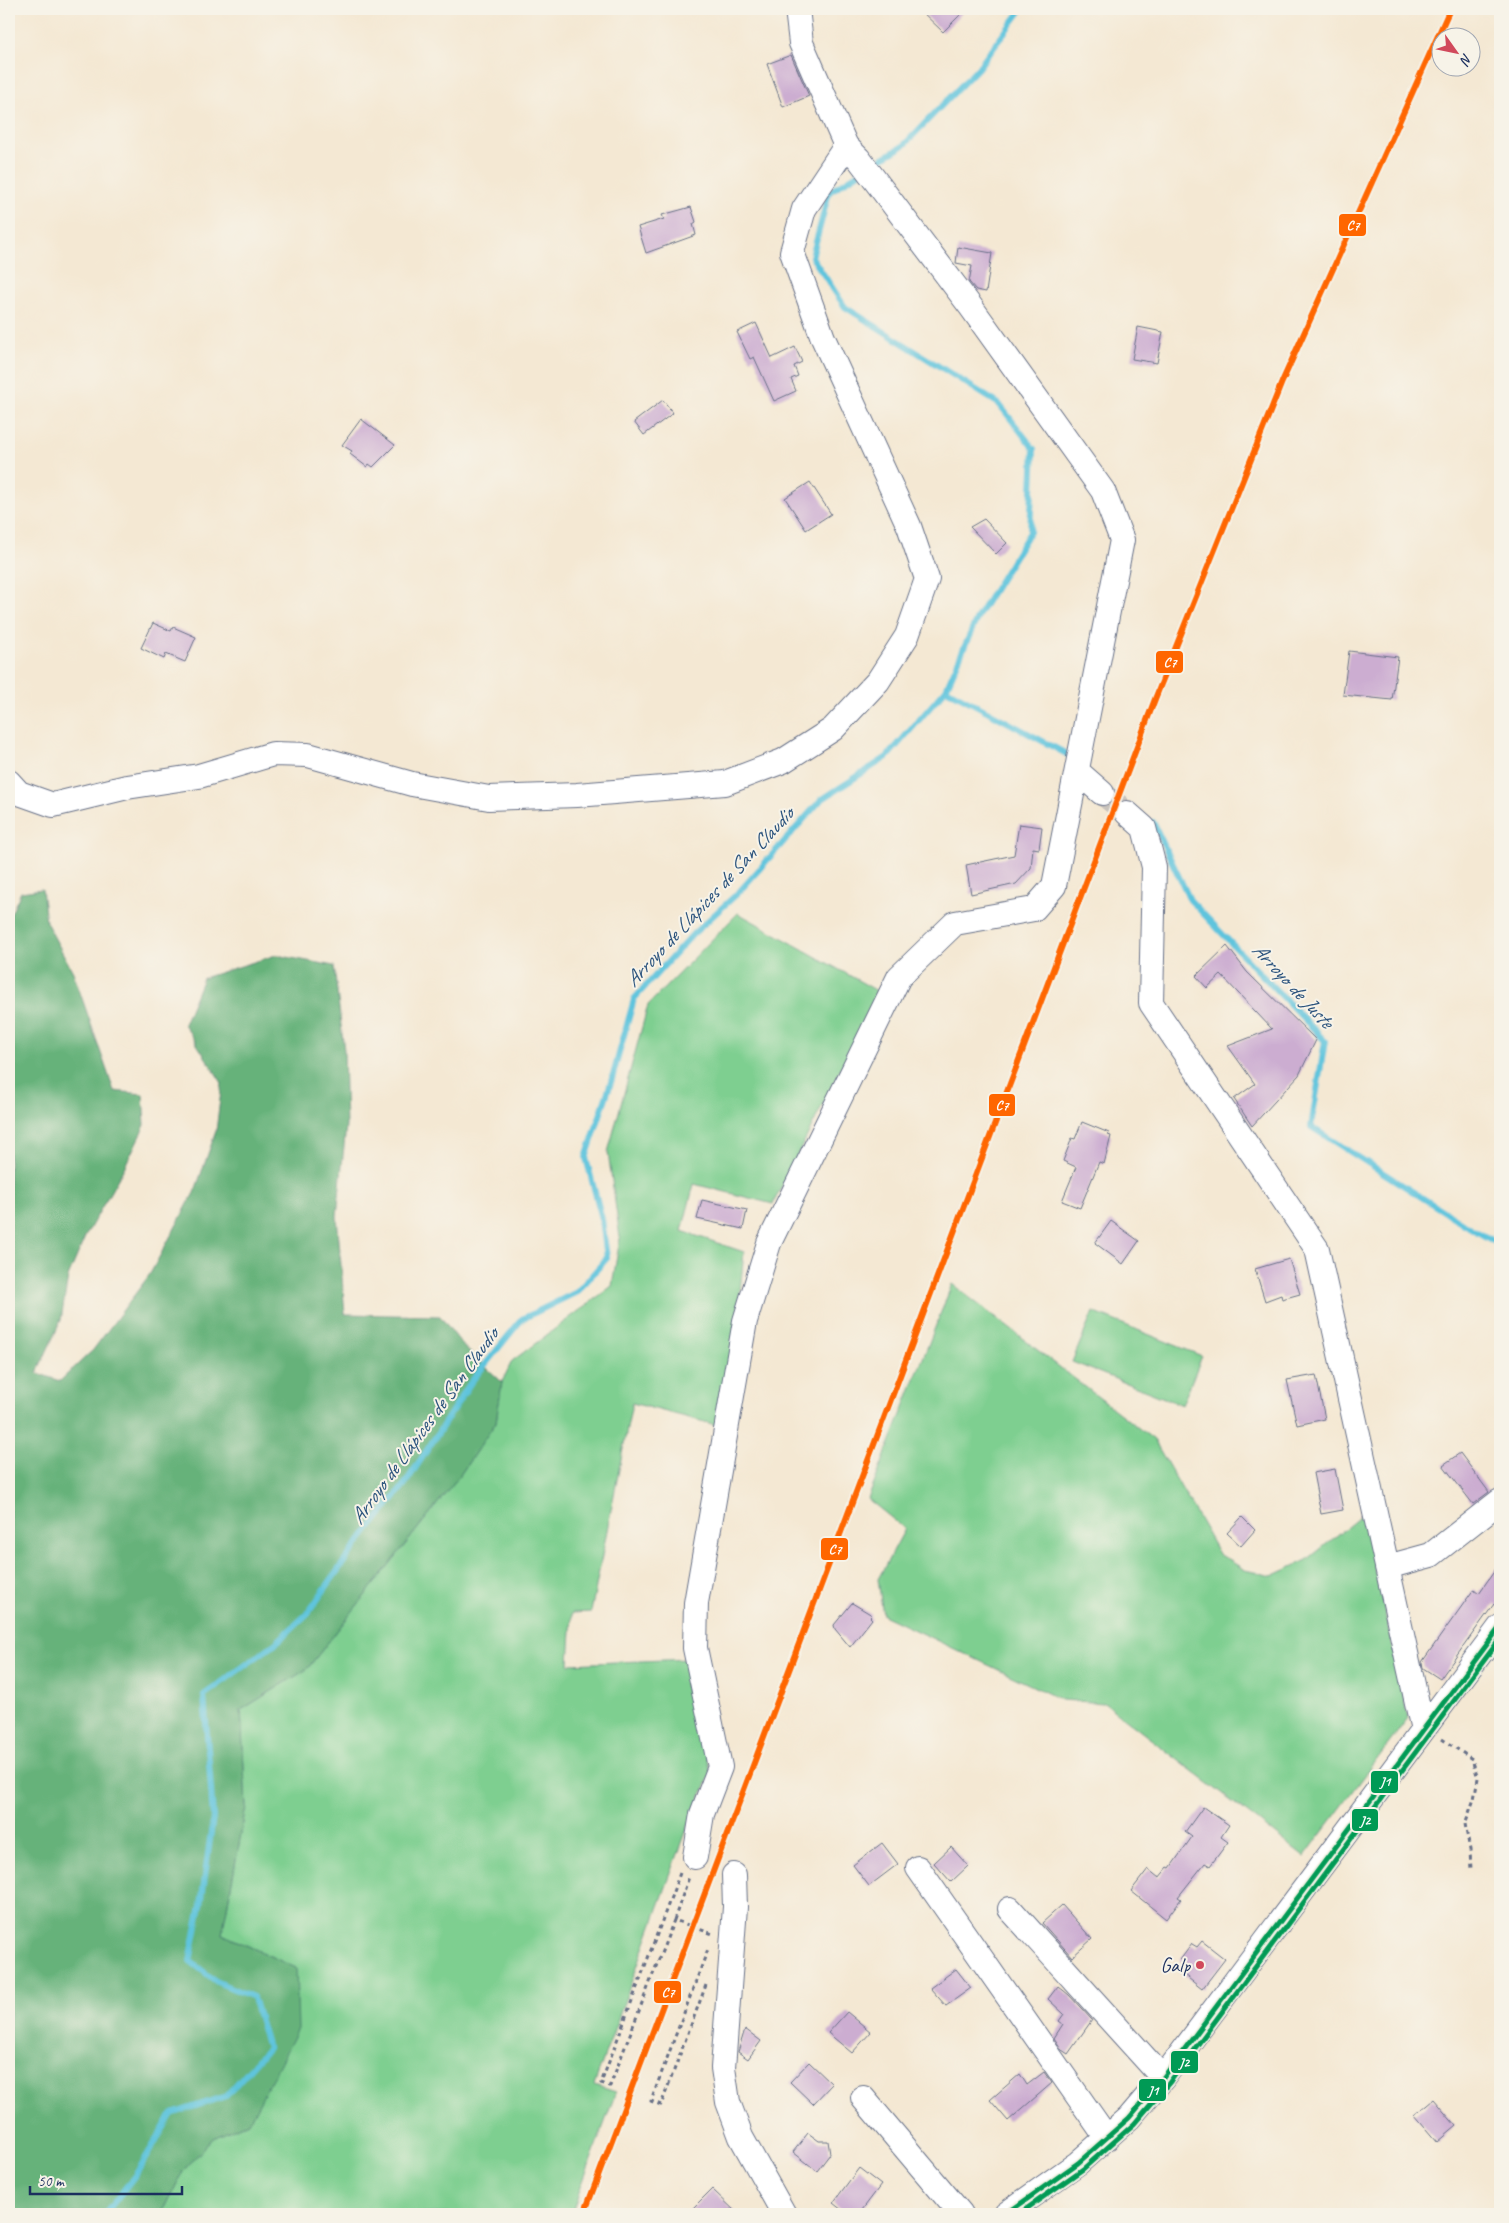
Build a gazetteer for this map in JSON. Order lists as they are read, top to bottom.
{
  "water": ["Arroyo de Llápices de San Claudio", "Arroyo de Juste"],
  "places": ["Galp"],
  "lines": ["transit line C7", "transit line J1", "transit line J2"],
  "scale_bar": "50 m",
  "north": "bottom right"
}
